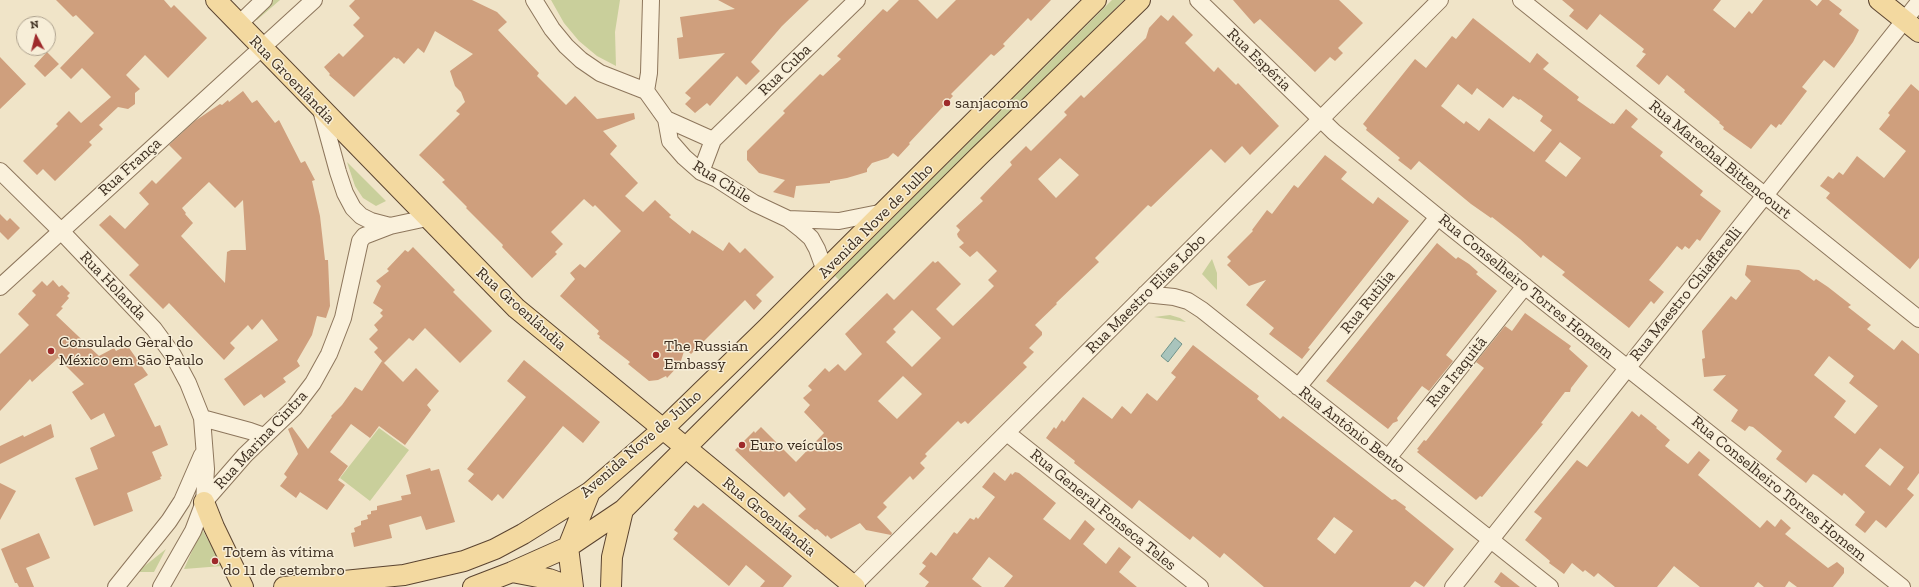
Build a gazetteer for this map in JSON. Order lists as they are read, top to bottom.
{
  "streets": {
    "main road": ["Rua Groenlândia", "Avenida Nove de Julho"],
    "street": [
      "Rua Espéria",
      "Rua Cuba",
      "Rua Marechal Bittencourt",
      "Rua França",
      "Rua Chile",
      "Rua Holanda",
      "Rua Conselheiro Torres Homem",
      "Rua Maestro Elias Lobo",
      "Rua Maestro Chiaffarelli",
      "Rua Rutilia",
      "Rua Iraquitã",
      "Rua Antônio Bento",
      "Rua Marina Cintra",
      "Rua General Fonseca Teles"
    ]
  },
  "crossings": [
    ["Rua Espéria", "Rua Conselheiro Torres Homem"],
    ["Rua Espéria", "Rua Maestro Elias Lobo"],
    ["Rua Cuba", "Rua Chile"],
    ["Rua Groenlândia", "Rua França"],
    ["Rua Groenlândia", "Avenida Nove de Julho"],
    ["Rua Groenlândia", "Rua Maestro Elias Lobo"],
    ["Rua Groenlândia", "Rua Marina Cintra"],
    ["Rua Marechal Bittencourt", "Rua Maestro Chiaffarelli"],
    ["Rua França", "Rua Holanda"],
    ["Rua Chile", "Avenida Nove de Julho"],
    ["Rua Holanda", "Rua Marina Cintra"],
    ["Rua Conselheiro Torres Homem", "Rua Maestro Elias Lobo"],
    ["Rua Conselheiro Torres Homem", "Rua Maestro Chiaffarelli"],
    ["Rua Conselheiro Torres Homem", "Rua Rutilia"],
    ["Rua Conselheiro Torres Homem", "Rua Iraquitã"],
    ["Rua Maestro Elias Lobo", "Rua Antônio Bento"],
    ["Rua Maestro Elias Lobo", "Rua General Fonseca Teles"],
    ["Rua Maestro Chiaffarelli", "Rua Antônio Bento"],
    ["Rua Rutilia", "Rua Antônio Bento"],
    ["Rua Iraquitã", "Rua Antônio Bento"]
  ],
  "places": [
    "sanjacomo",
    "Consulado Geral do México em São Paulo",
    "The Russian Embassy",
    "Euro veículos",
    "Totem às vítima do 11 de setembro"
  ],
  "north": "top"
}
